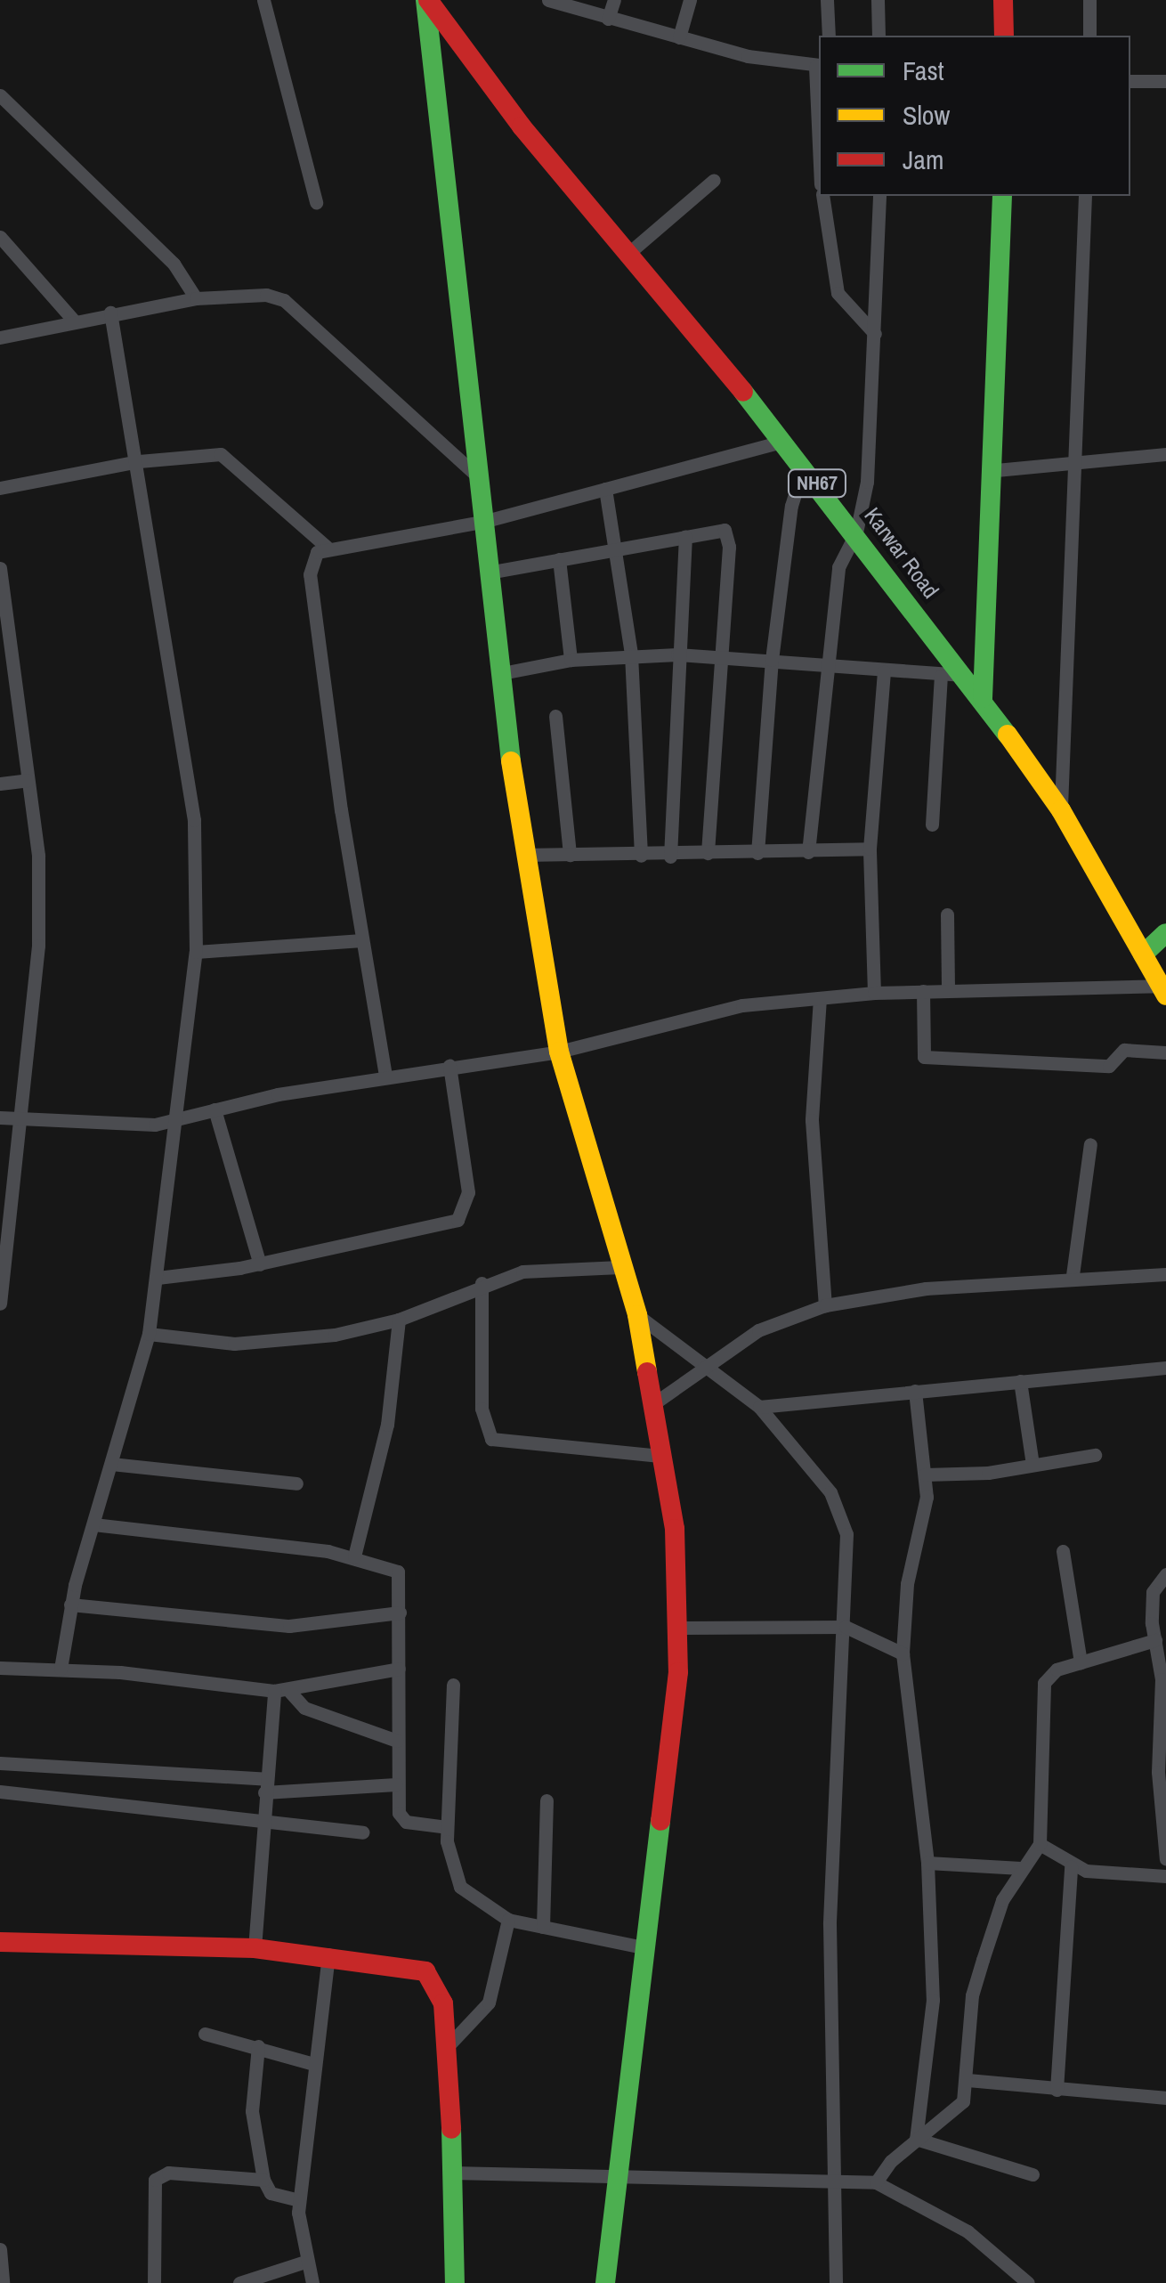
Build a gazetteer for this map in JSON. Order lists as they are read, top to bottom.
{
  "streets": {
    "main road": ["NH67", "Karwar Road"]
  },
  "legend": ["Fast", "Slow", "Jam"]
}
